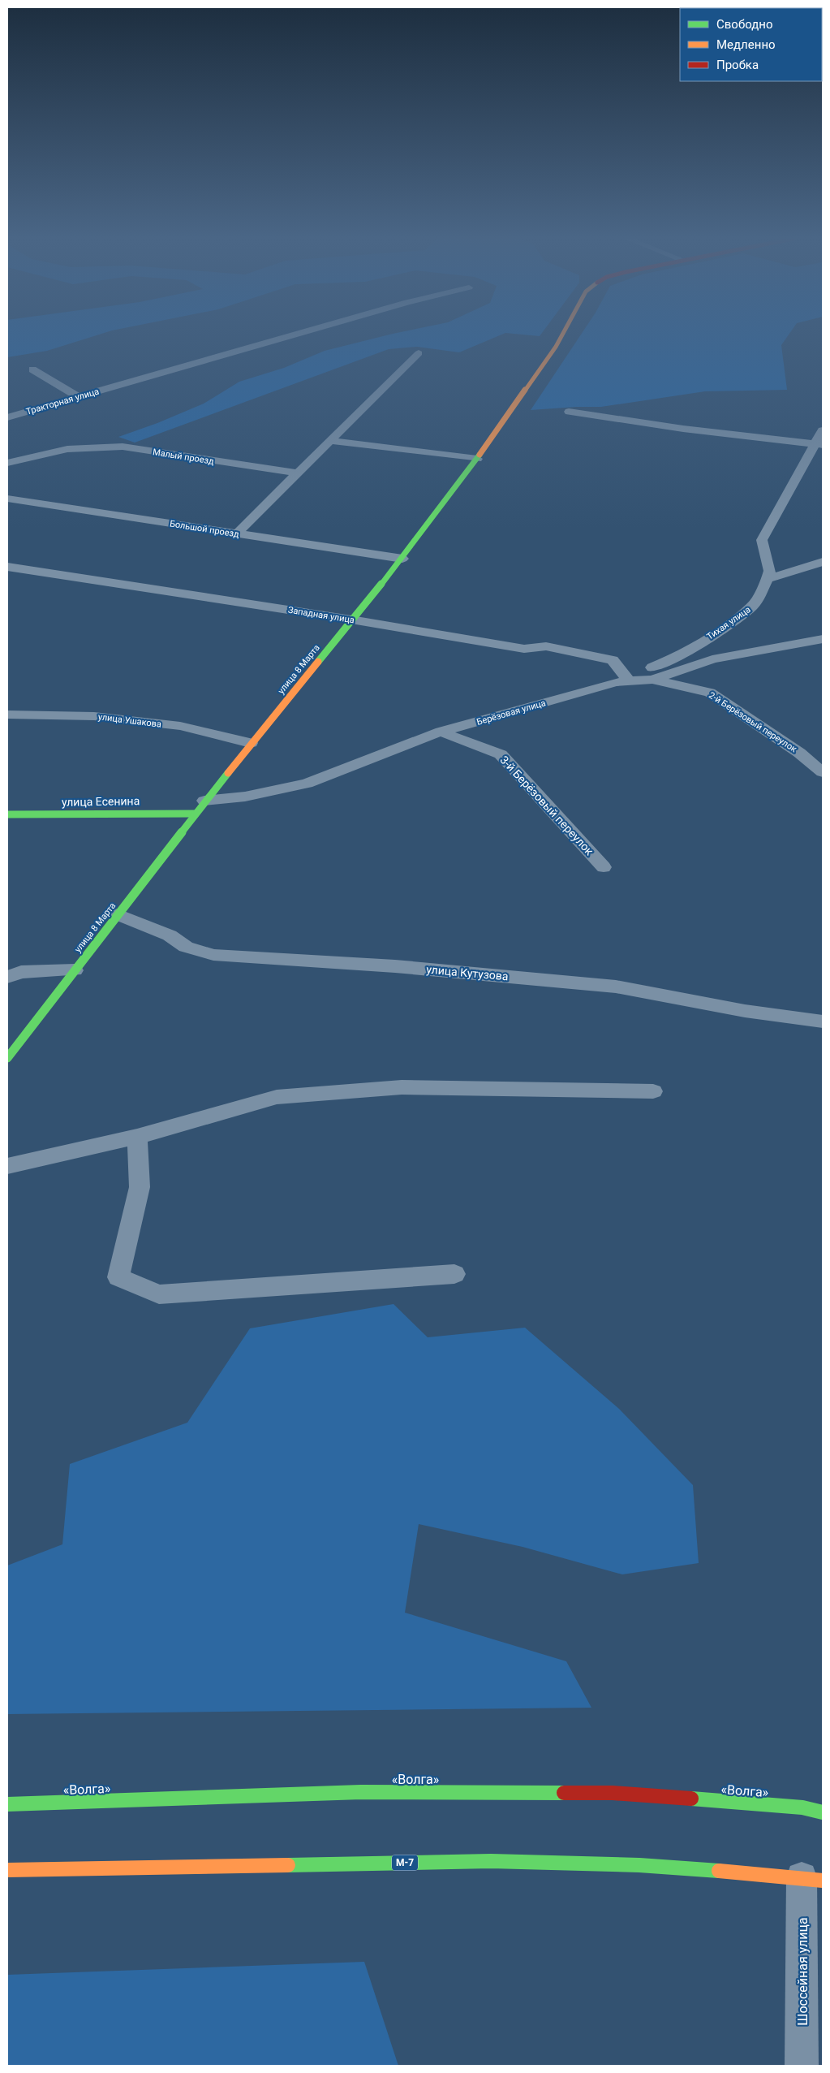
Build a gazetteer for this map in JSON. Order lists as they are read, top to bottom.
{
  "streets": {
    "main road": [
      "улица 8 Марта",
      "улица Есенина",
      "«Волга»",
      "М-7"
    ],
    "street": [
      "Тракторная улица",
      "Малый проезд",
      "Большой проезд",
      "Западная улица",
      "Тихая улица",
      "Берёзовая улица",
      "улица Ушакова",
      "2-й Берёзовый переулок",
      "3-й Берёзовый переулок",
      "улица Кутузова",
      "Шоссейная улица"
    ]
  },
  "crossings": [
    ["Большой проезд", "улица 8 Марта"],
    ["Западная улица", "Тихая улица"],
    ["Западная улица", "улица 8 Марта"],
    ["Западная улица", "Берёзовая улица"],
    ["Тихая улица", "Берёзовая улица"],
    ["улица 8 Марта", "Берёзовая улица"],
    ["улица 8 Марта", "улица Ушакова"],
    ["улица 8 Марта", "улица Есенина"],
    ["улица 8 Марта", "улица Кутузова"],
    ["Берёзовая улица", "2-й Берёзовый переулок"],
    ["Берёзовая улица", "3-й Берёзовый переулок"],
    ["М-7", "Шоссейная улица"]
  ],
  "legend": ["Свободно", "Медленно", "Пробка"]
}
